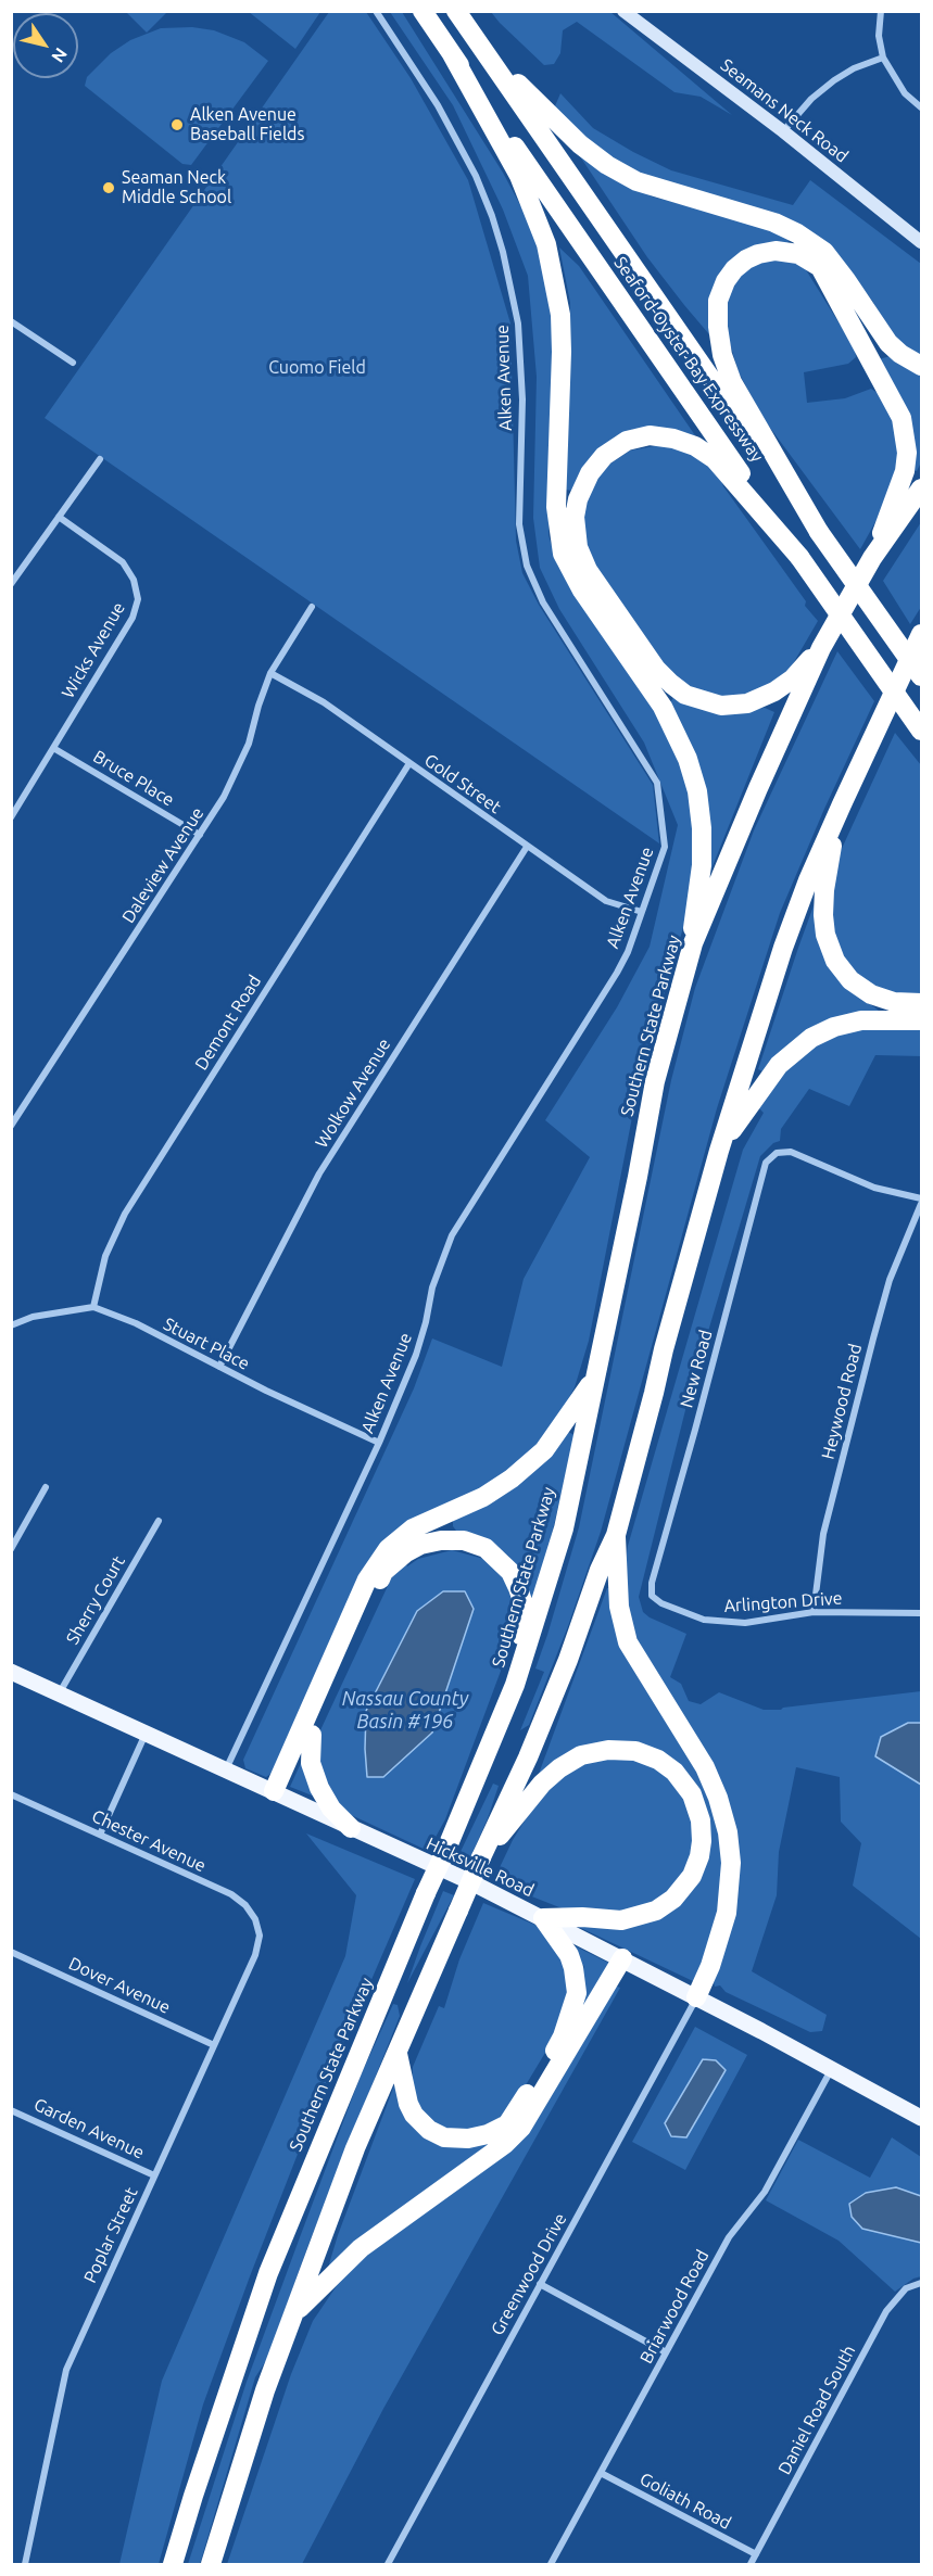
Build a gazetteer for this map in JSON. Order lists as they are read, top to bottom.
{
  "streets": {
    "highway": ["Seaford-Oyster Bay Expressway", "Southern State Parkway"],
    "main road": ["Seamans Neck Road", "Hicksville Road"],
    "street": [
      "Alken Avenue",
      "Wicks Avenue",
      "Bruce Place",
      "Gold Street",
      "Daleview Avenue",
      "Demont Road",
      "Wolkow Avenue",
      "Stuart Place",
      "New Road",
      "Heywood Road",
      "Sherry Court",
      "Arlington Drive",
      "Chester Avenue",
      "Dover Avenue",
      "Garden Avenue",
      "Poplar Street",
      "Greenwood Drive",
      "Briarwood Road",
      "Daniel Road South",
      "Goliath Road"
    ]
  },
  "crossings": [
    ["Alken Avenue", "Gold Street"],
    ["Alken Avenue", "Stuart Place"],
    ["Alken Avenue", "Hicksville Road"],
    ["Wicks Avenue", "Bruce Place"],
    ["Bruce Place", "Daleview Avenue"],
    ["Gold Street", "Daleview Avenue"],
    ["Gold Street", "Demont Road"],
    ["Gold Street", "Wolkow Avenue"],
    ["Demont Road", "Stuart Place"],
    ["Wolkow Avenue", "Stuart Place"],
    ["New Road", "Arlington Drive"],
    ["Heywood Road", "Arlington Drive"],
    ["Sherry Court", "Hicksville Road"],
    ["Chester Avenue", "Poplar Street"],
    ["Hicksville Road", "Greenwood Drive"],
    ["Hicksville Road", "Briarwood Road"],
    ["Dover Avenue", "Poplar Street"],
    ["Garden Avenue", "Poplar Street"],
    ["Briarwood Road", "Goliath Road"],
    ["Daniel Road South", "Goliath Road"]
  ],
  "water": ["Nassau County Basin #196"],
  "parks": ["Cuomo Field"],
  "places": ["Alken Avenue Baseball Fields", "Seaman Neck Middle School"],
  "north": "bottom right"
}
